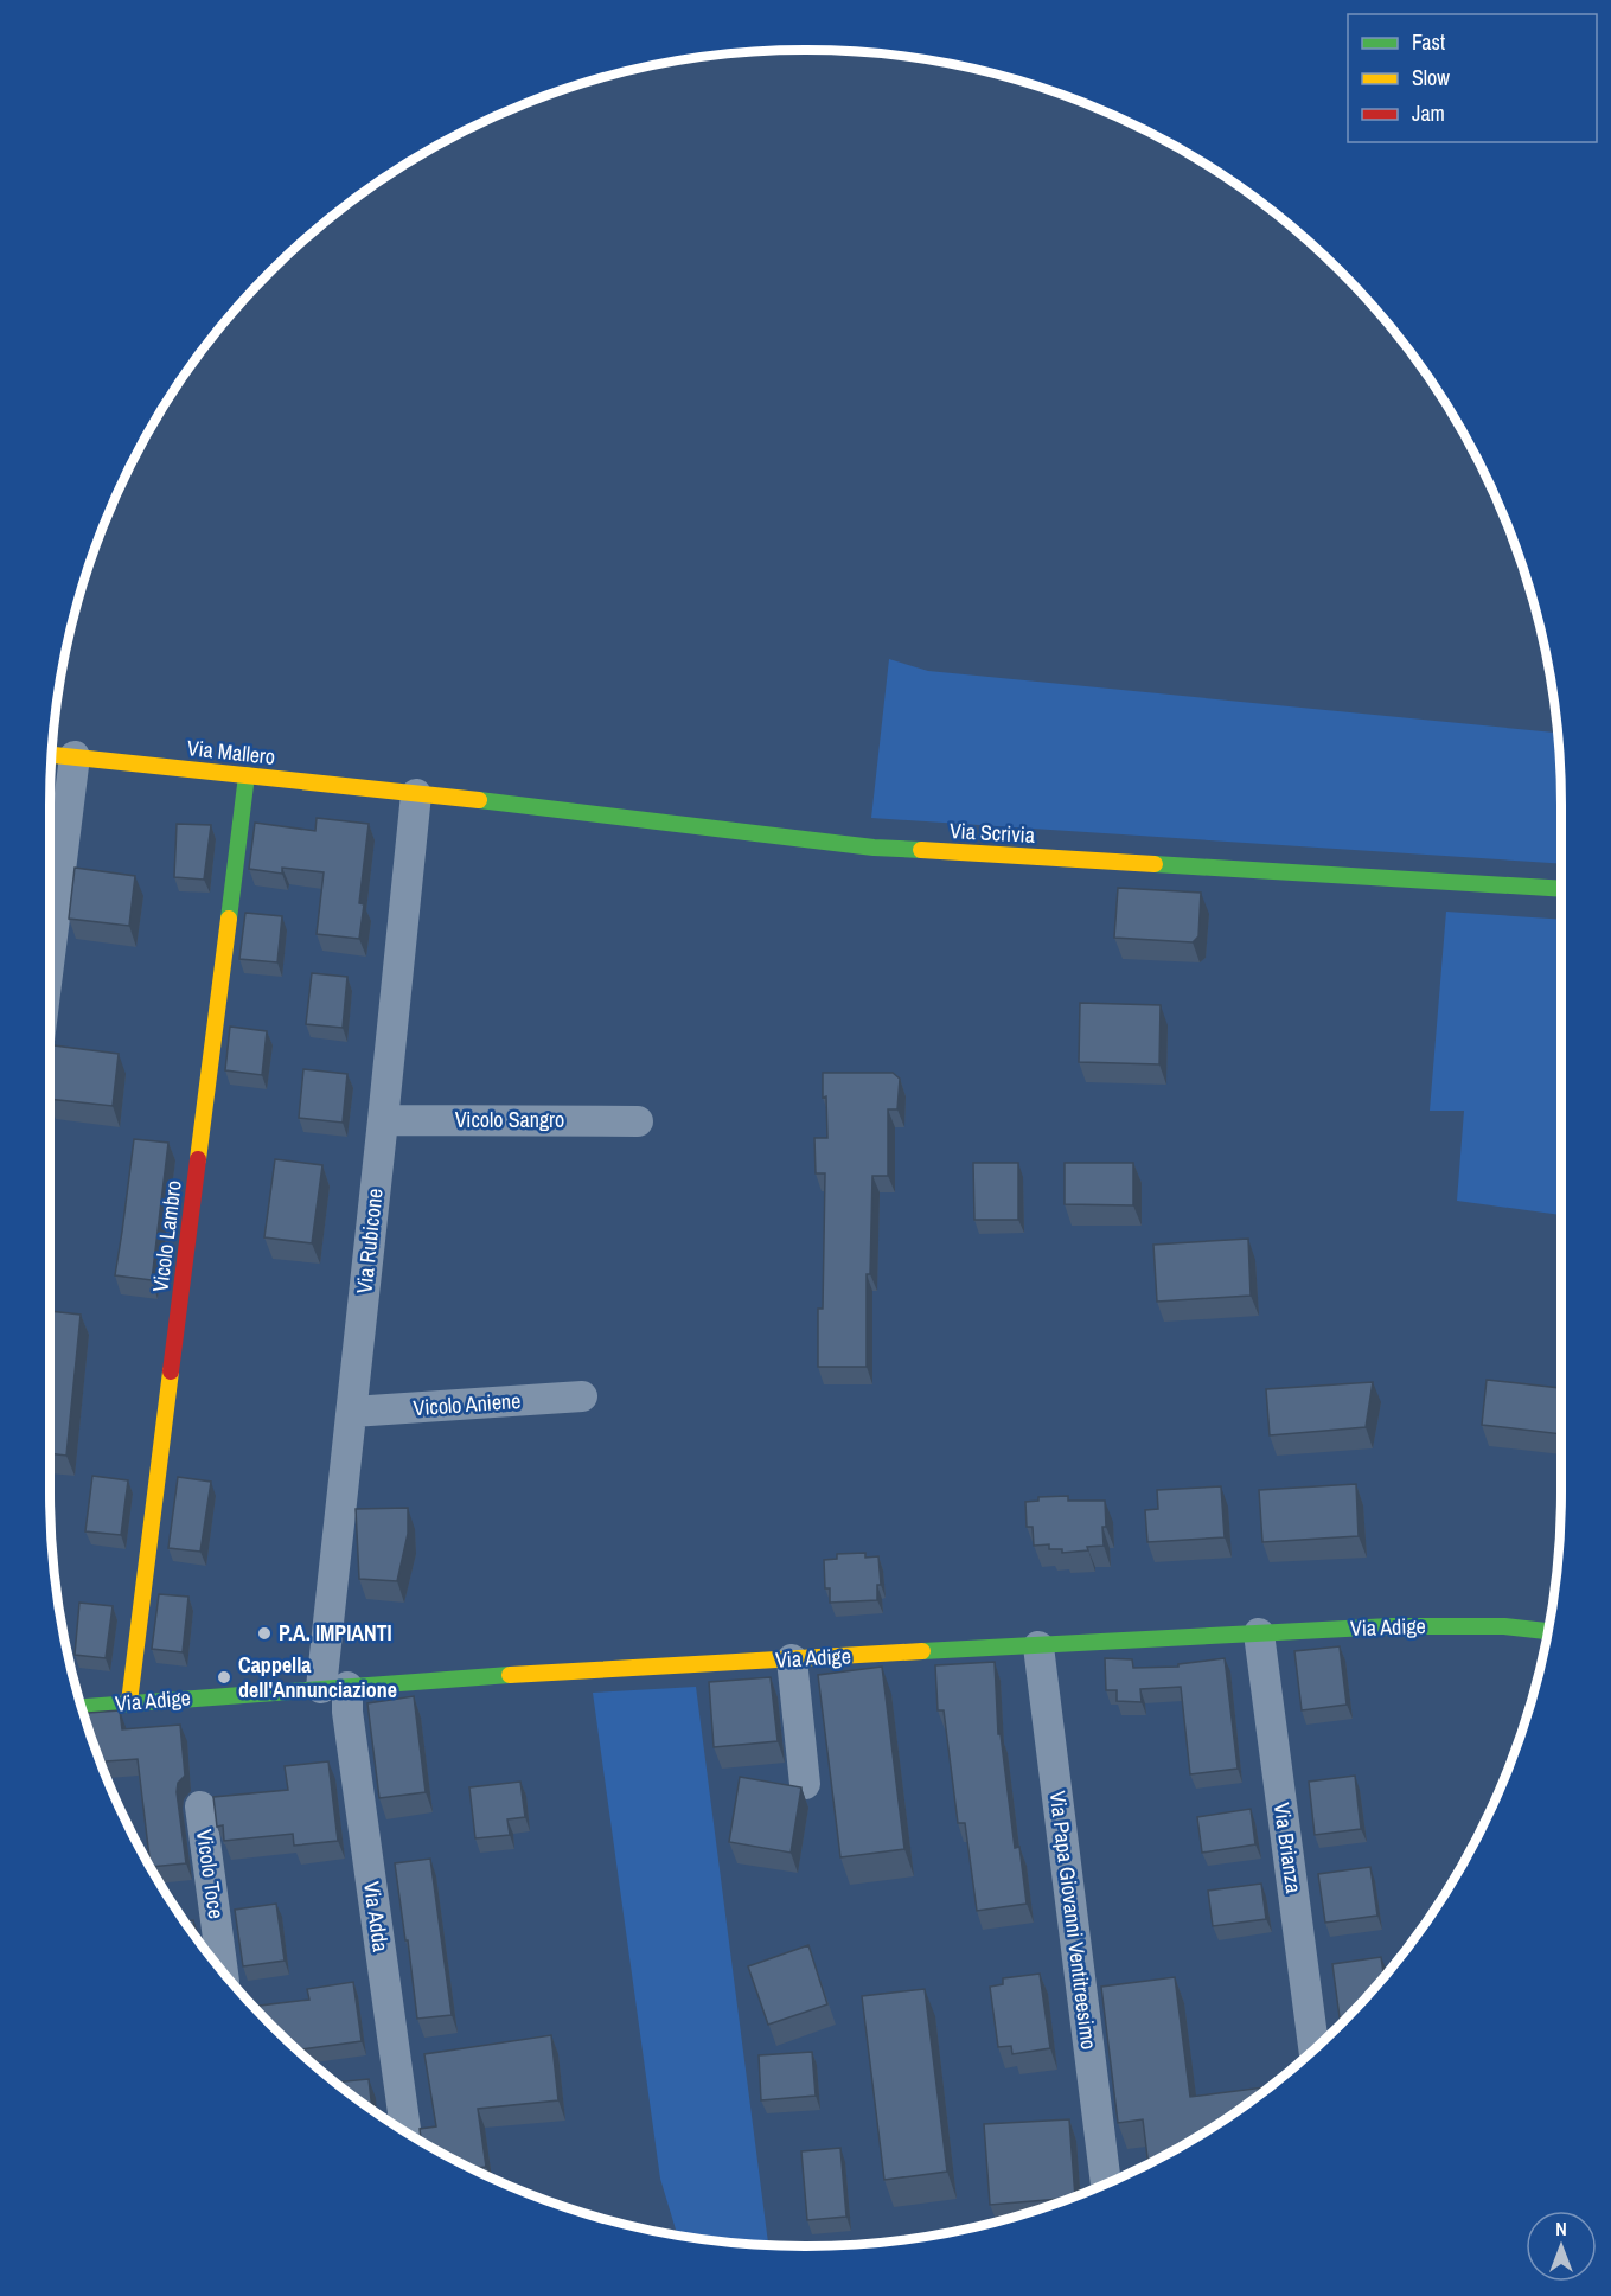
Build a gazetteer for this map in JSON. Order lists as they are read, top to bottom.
{
  "streets": {
    "street": [
      "Via Mallero",
      "Via Scrivia",
      "Vicolo Sangro",
      "Vicolo Lambro",
      "Via Rubicone",
      "Vicolo Aniene",
      "Via Adige",
      "Via Brianza",
      "Vicolo Toce",
      "Via Adda",
      "Via Papa Giovanni Ventitreesimo"
    ]
  },
  "crossings": [
    ["Via Mallero", "Via Scrivia"],
    ["Via Mallero", "Vicolo Lambro"],
    ["Via Mallero", "Via Rubicone"],
    ["Via Scrivia", "Via Rubicone"],
    ["Vicolo Sangro", "Via Rubicone"],
    ["Vicolo Lambro", "Via Adige"],
    ["Via Rubicone", "Vicolo Aniene"],
    ["Via Rubicone", "Via Adige"],
    ["Via Rubicone", "Via Adda"],
    ["Via Adige", "Via Brianza"],
    ["Via Adige", "Via Adda"],
    ["Via Adige", "Via Papa Giovanni Ventitreesimo"]
  ],
  "places": ["P.A. IMPIANTI", "Cappella dell'Annunciazione"],
  "legend": ["Fast", "Slow", "Jam"],
  "north": "top"
}
